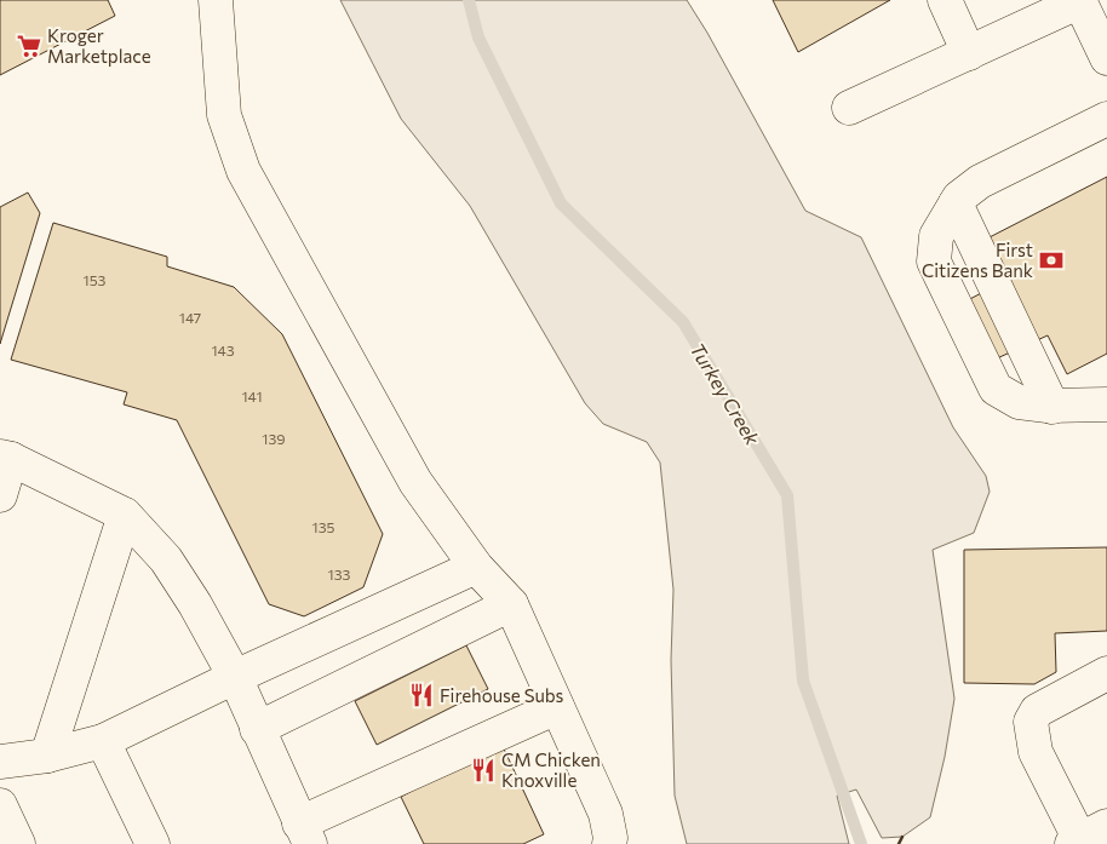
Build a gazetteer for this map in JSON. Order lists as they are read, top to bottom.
{
  "water": ["Turkey Creek"],
  "places": {
    "supermarket": ["Kroger Marketplace"],
    "bank": ["First Citizens Bank"],
    "restaurant": ["Firehouse Subs", "CM Chicken Knoxville"]
  },
  "house_numbers": [
    "153",
    "147",
    "143",
    "141",
    "139",
    "135",
    "133"
  ]
}
